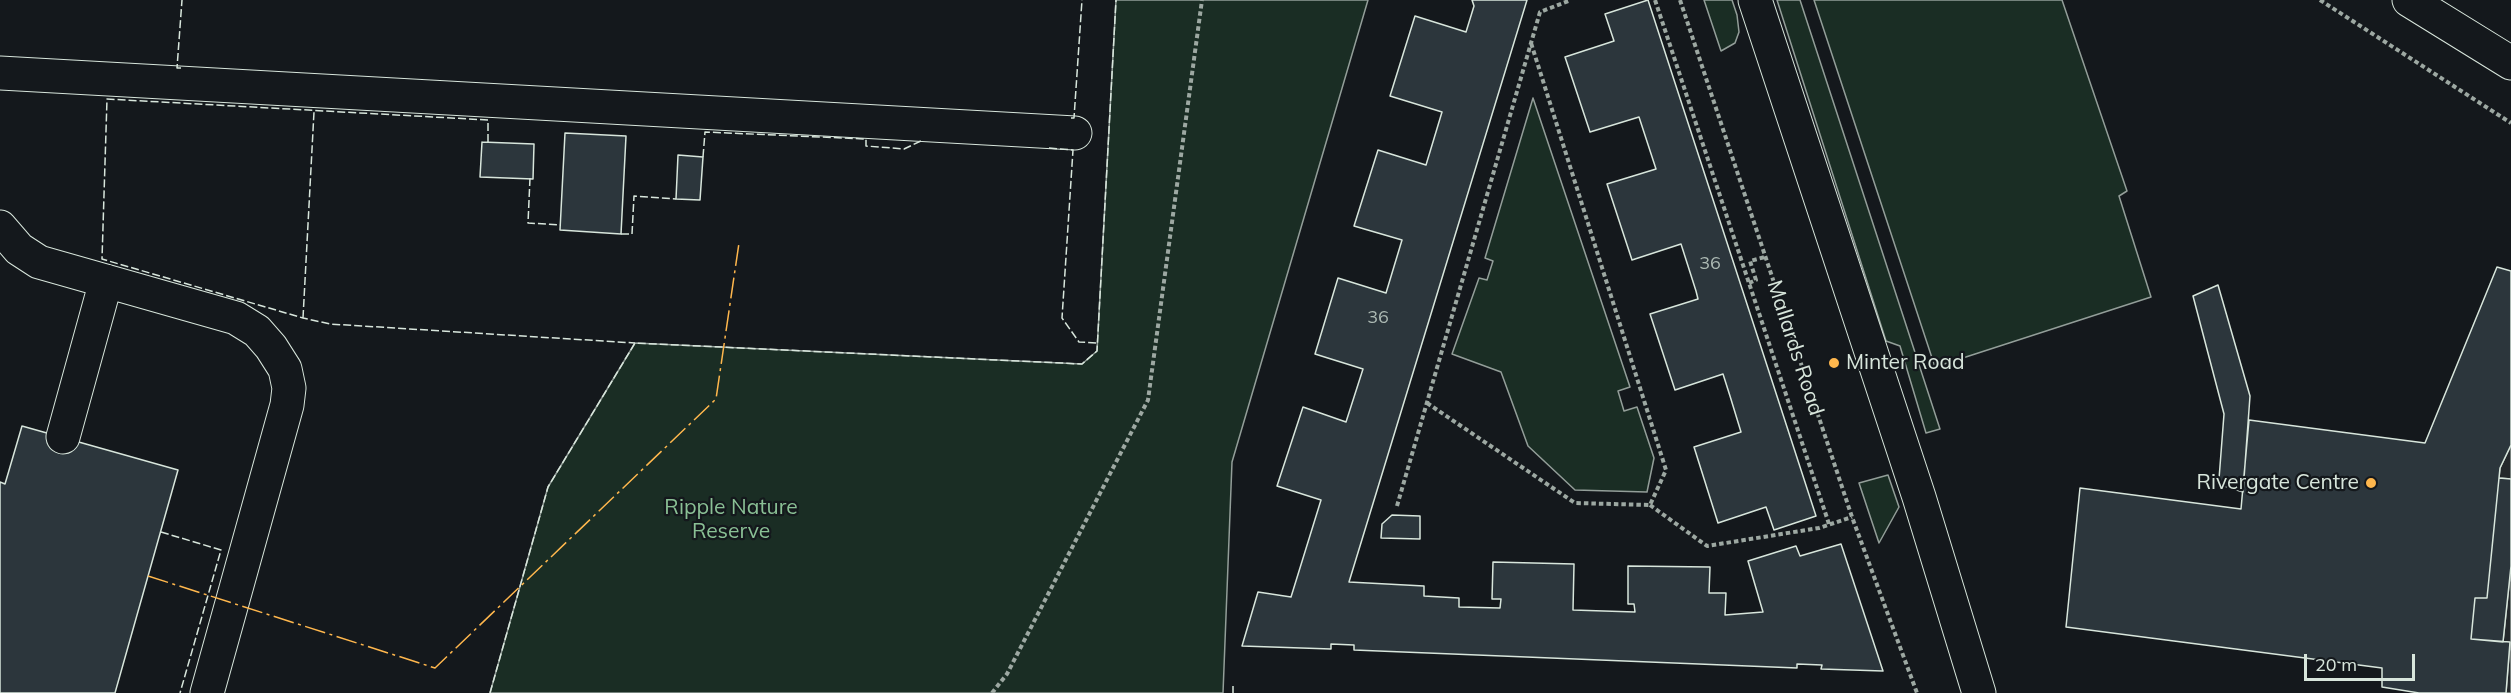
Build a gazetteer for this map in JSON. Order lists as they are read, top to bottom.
{
  "streets": {
    "path": ["Mallards Road"]
  },
  "parks": ["Ripple Nature Reserve"],
  "places": ["Minter Road", "Rivergate Centre"],
  "house_numbers": ["36", "36"],
  "scale_bar": "20 m"
}
